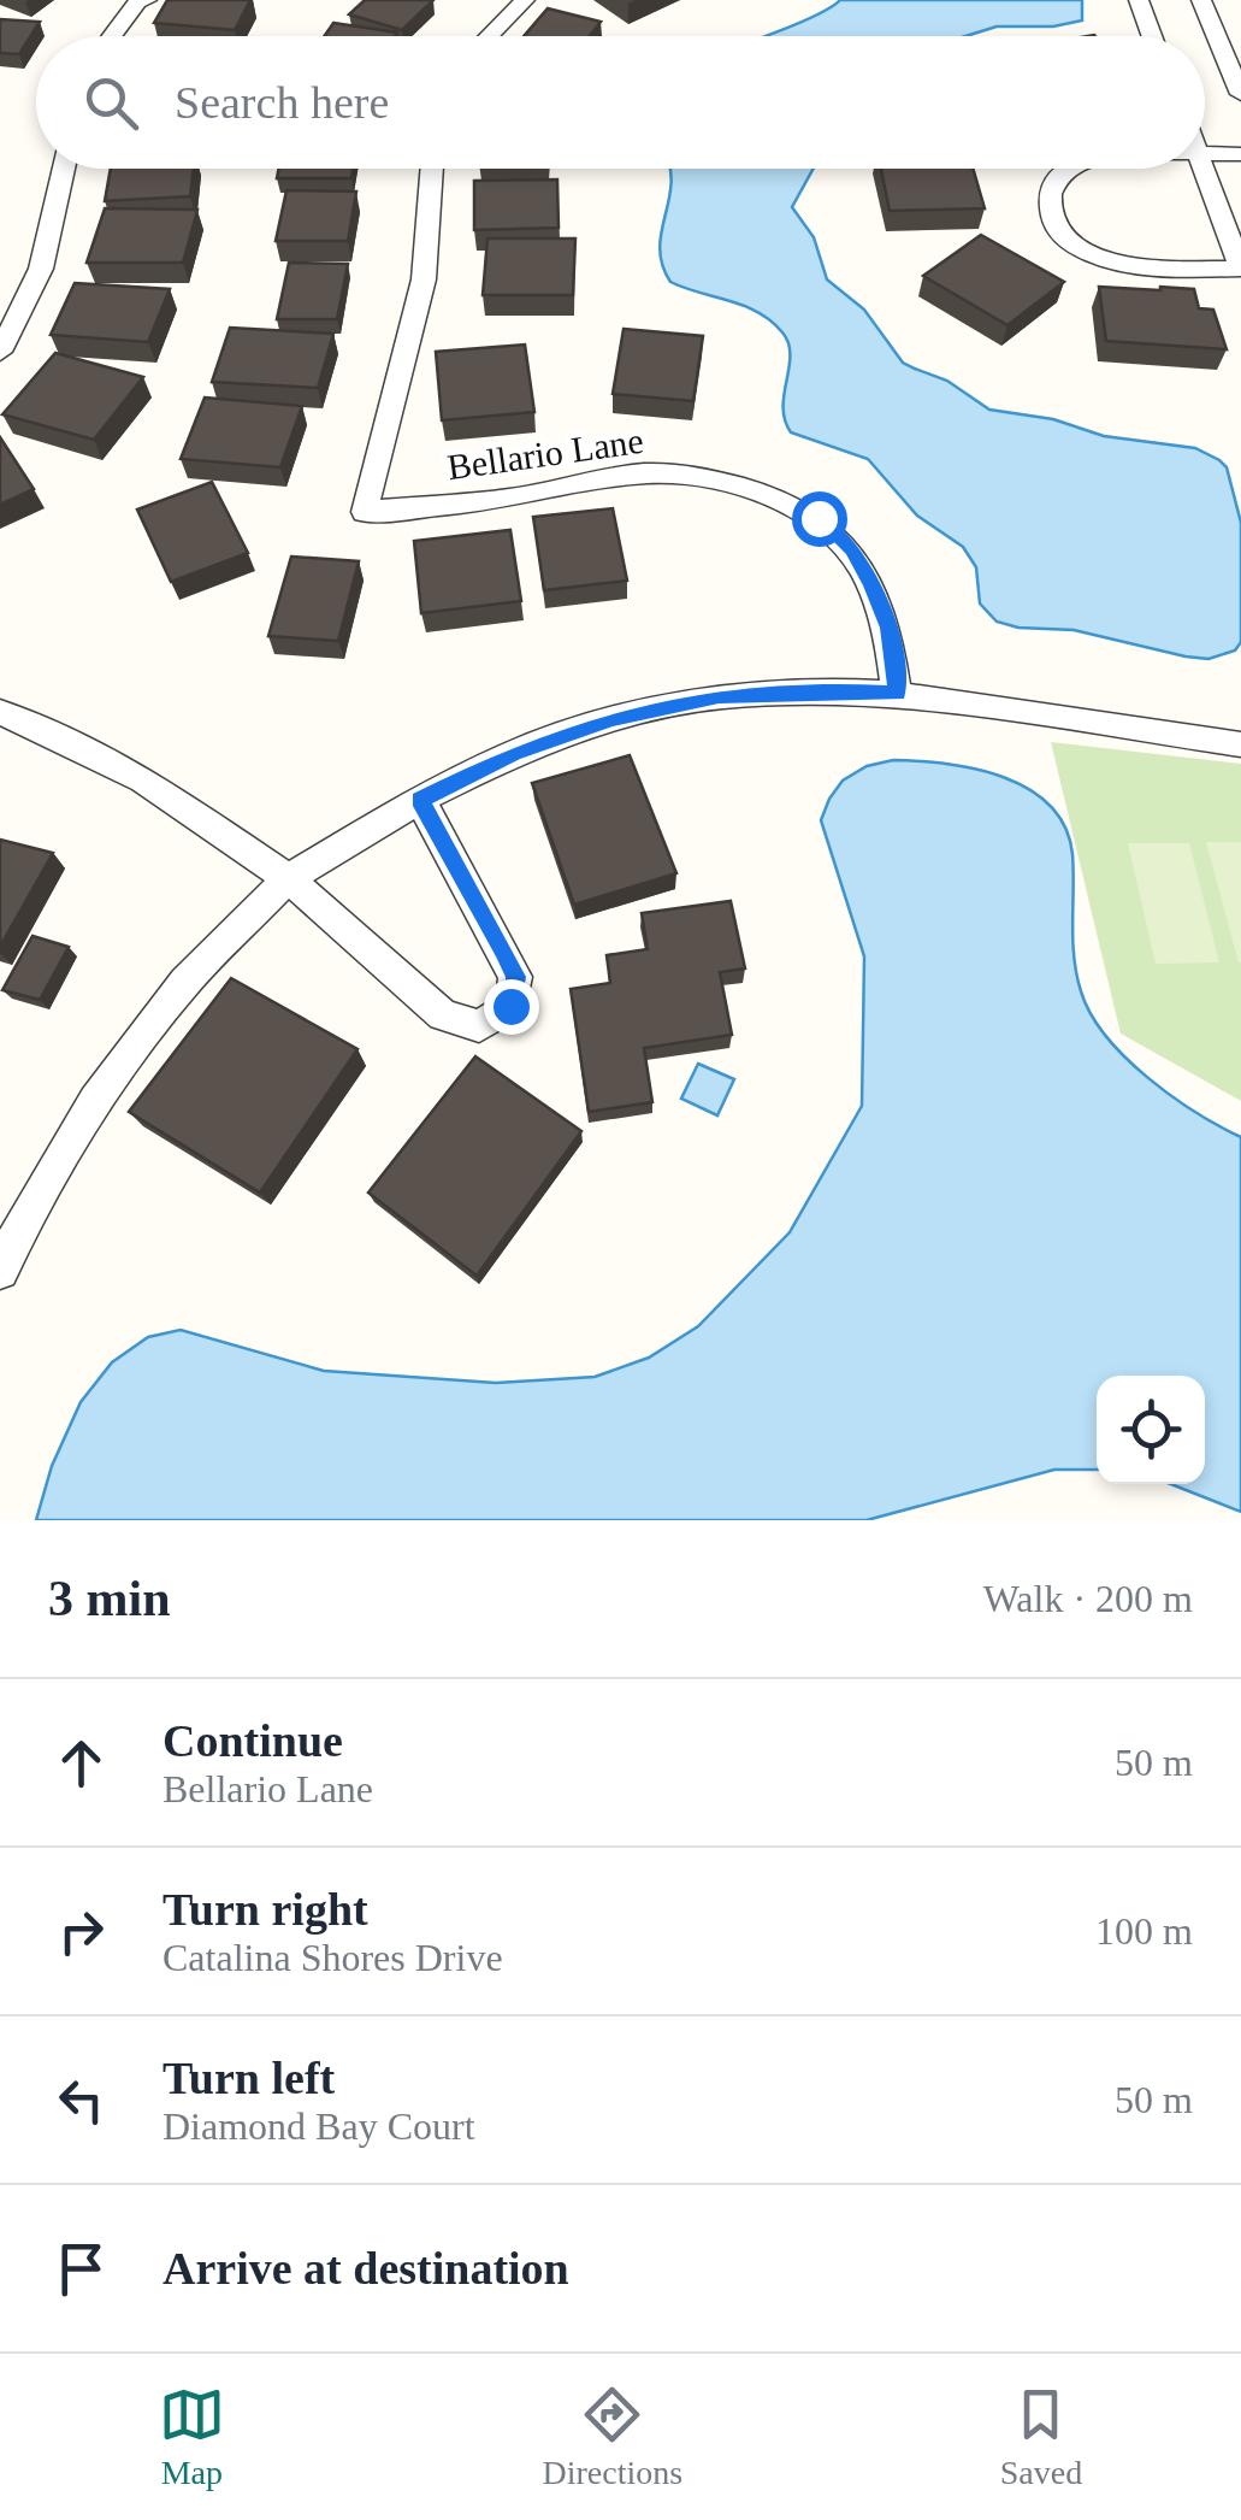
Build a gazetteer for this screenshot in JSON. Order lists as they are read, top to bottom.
{
  "streets": {
    "street": ["Bellario Lane"]
  },
  "page": {
    "search": "Search here",
    "heading": ["3 min", "Walk · 200 m"],
    "list": [
      ["Continue", "Bellario Lane", "50 m"],
      ["Turn right", "Catalina Shores Drive", "100 m"],
      ["Turn left", "Diamond Bay Court", "50 m"],
      "Arrive at destination"
    ],
    "nav": ["Map", "Directions", "Saved"]
  }
}
